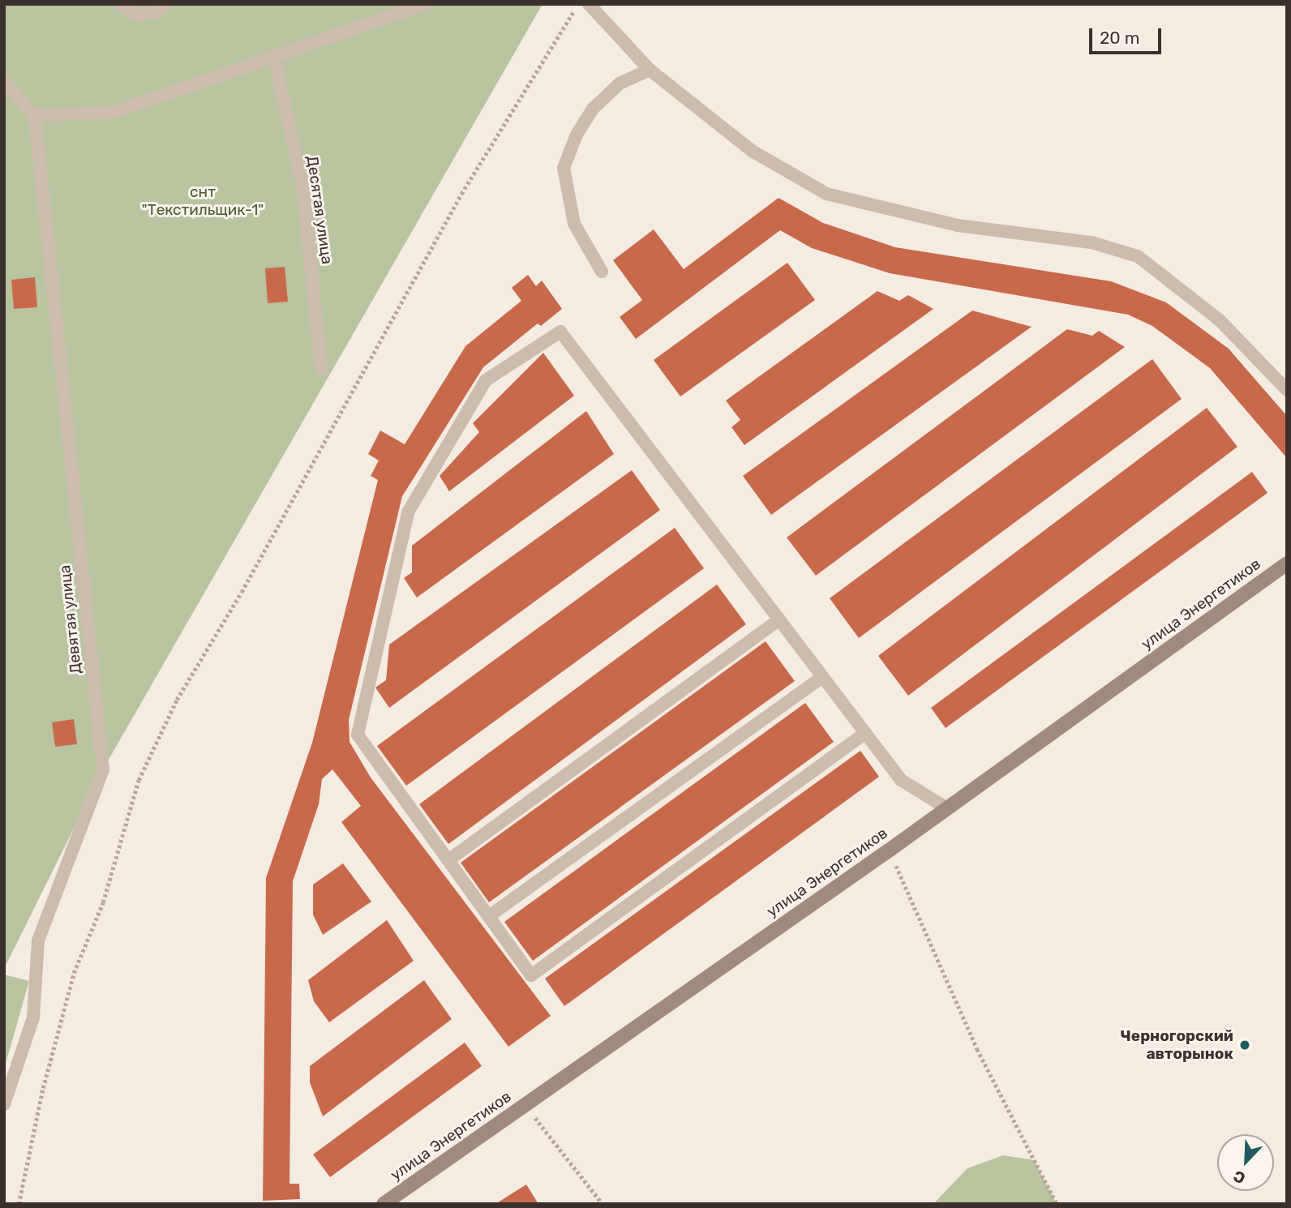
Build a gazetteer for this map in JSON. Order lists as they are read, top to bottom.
{
  "streets": {
    "main road": ["улица Энергетиков"],
    "lane": ["Десятая улица", "Девятая улица"]
  },
  "parks": ["снт \"Текстильщик-1\""],
  "places": ["Черногорский авторынок"],
  "scale_bar": "20 m",
  "north": "bottom left"
}
